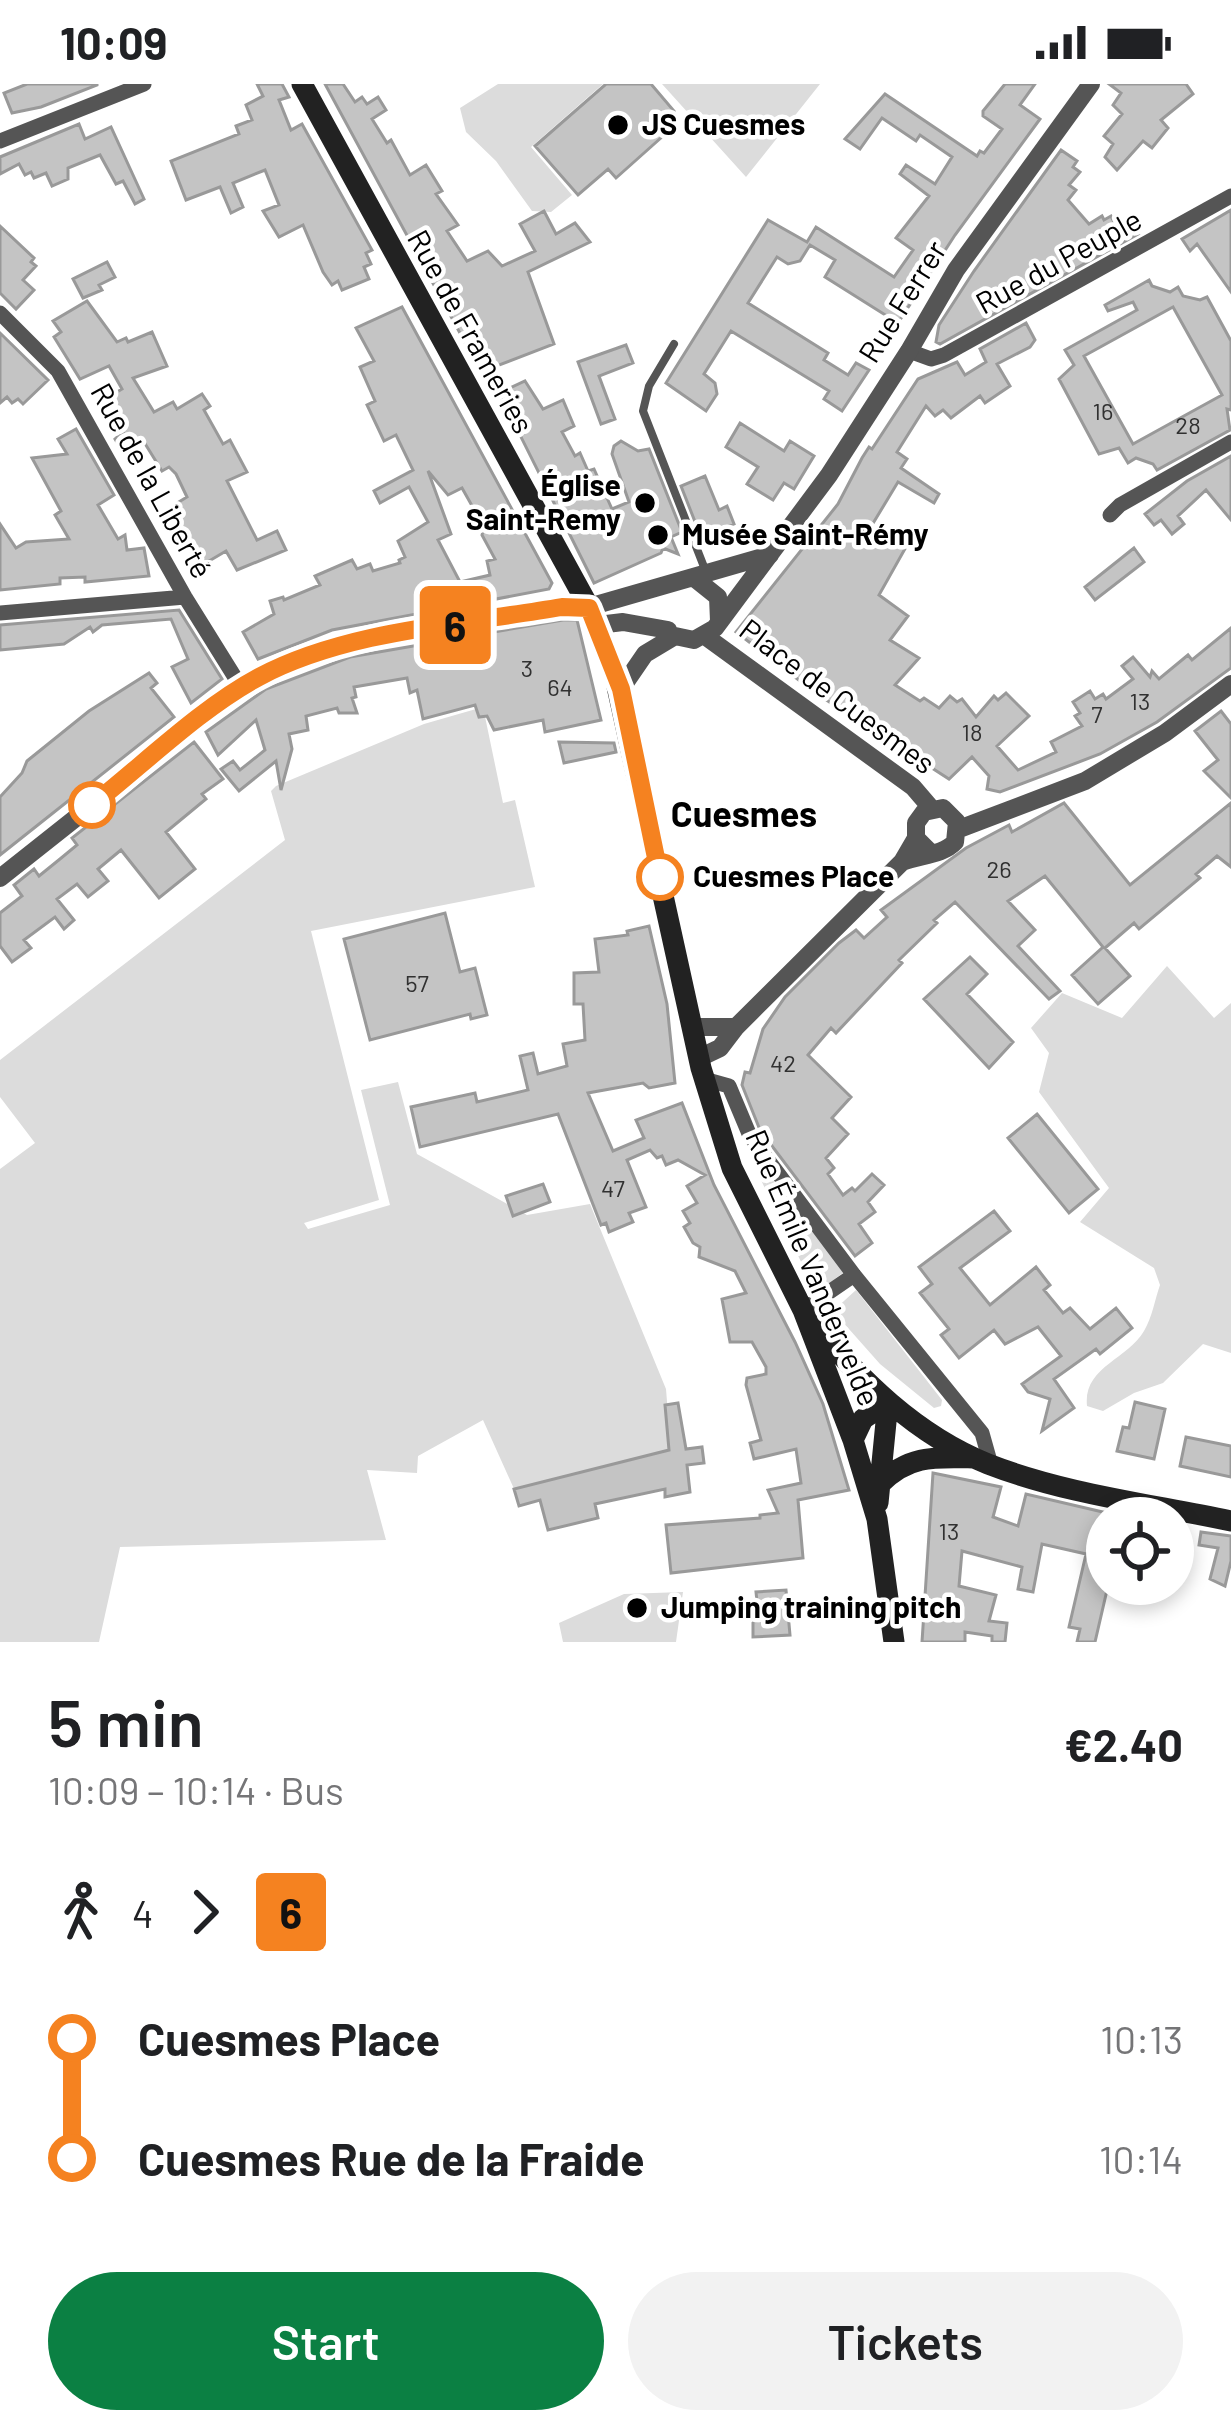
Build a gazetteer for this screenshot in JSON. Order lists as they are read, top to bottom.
{
  "streets": {
    "main road": ["Rue de Frameries", "Rue Émile Vandervelde"],
    "street": [
      "Rue du Peuple",
      "Rue Ferrer",
      "Rue de la Liberté",
      "Place de Cuesmes"
    ]
  },
  "crossings": [
    ["Rue du Peuple", "Rue Ferrer"],
    ["Rue Ferrer", "Place de Cuesmes"],
    ["Rue de Frameries", "Place de Cuesmes"]
  ],
  "districts": ["Cuesmes"],
  "places": [
    "JS Cuesmes",
    "Église Saint-Remy",
    "Musée Saint-Rémy",
    "Cuesmes Place",
    "Jumping training pitch"
  ],
  "lines": ["bus line 6"],
  "house_numbers": [
    "16",
    "28",
    "3",
    "64",
    "13",
    "7",
    "18",
    "26",
    "57",
    "42",
    "47",
    "13"
  ],
  "page": {
    "status": "10:09",
    "on_map": "6",
    "heading": ["5 min", "10:09 – 10:14 · Bus", "€2.40"],
    "legs": ["4", "6"],
    "list": [
      {
        "name": "Cuesmes Place",
        "value": "10:13"
      },
      {
        "name": "Cuesmes Rue de la Fraide",
        "value": "10:14"
      }
    ],
    "buttons": ["Start", "Tickets"]
  }
}
